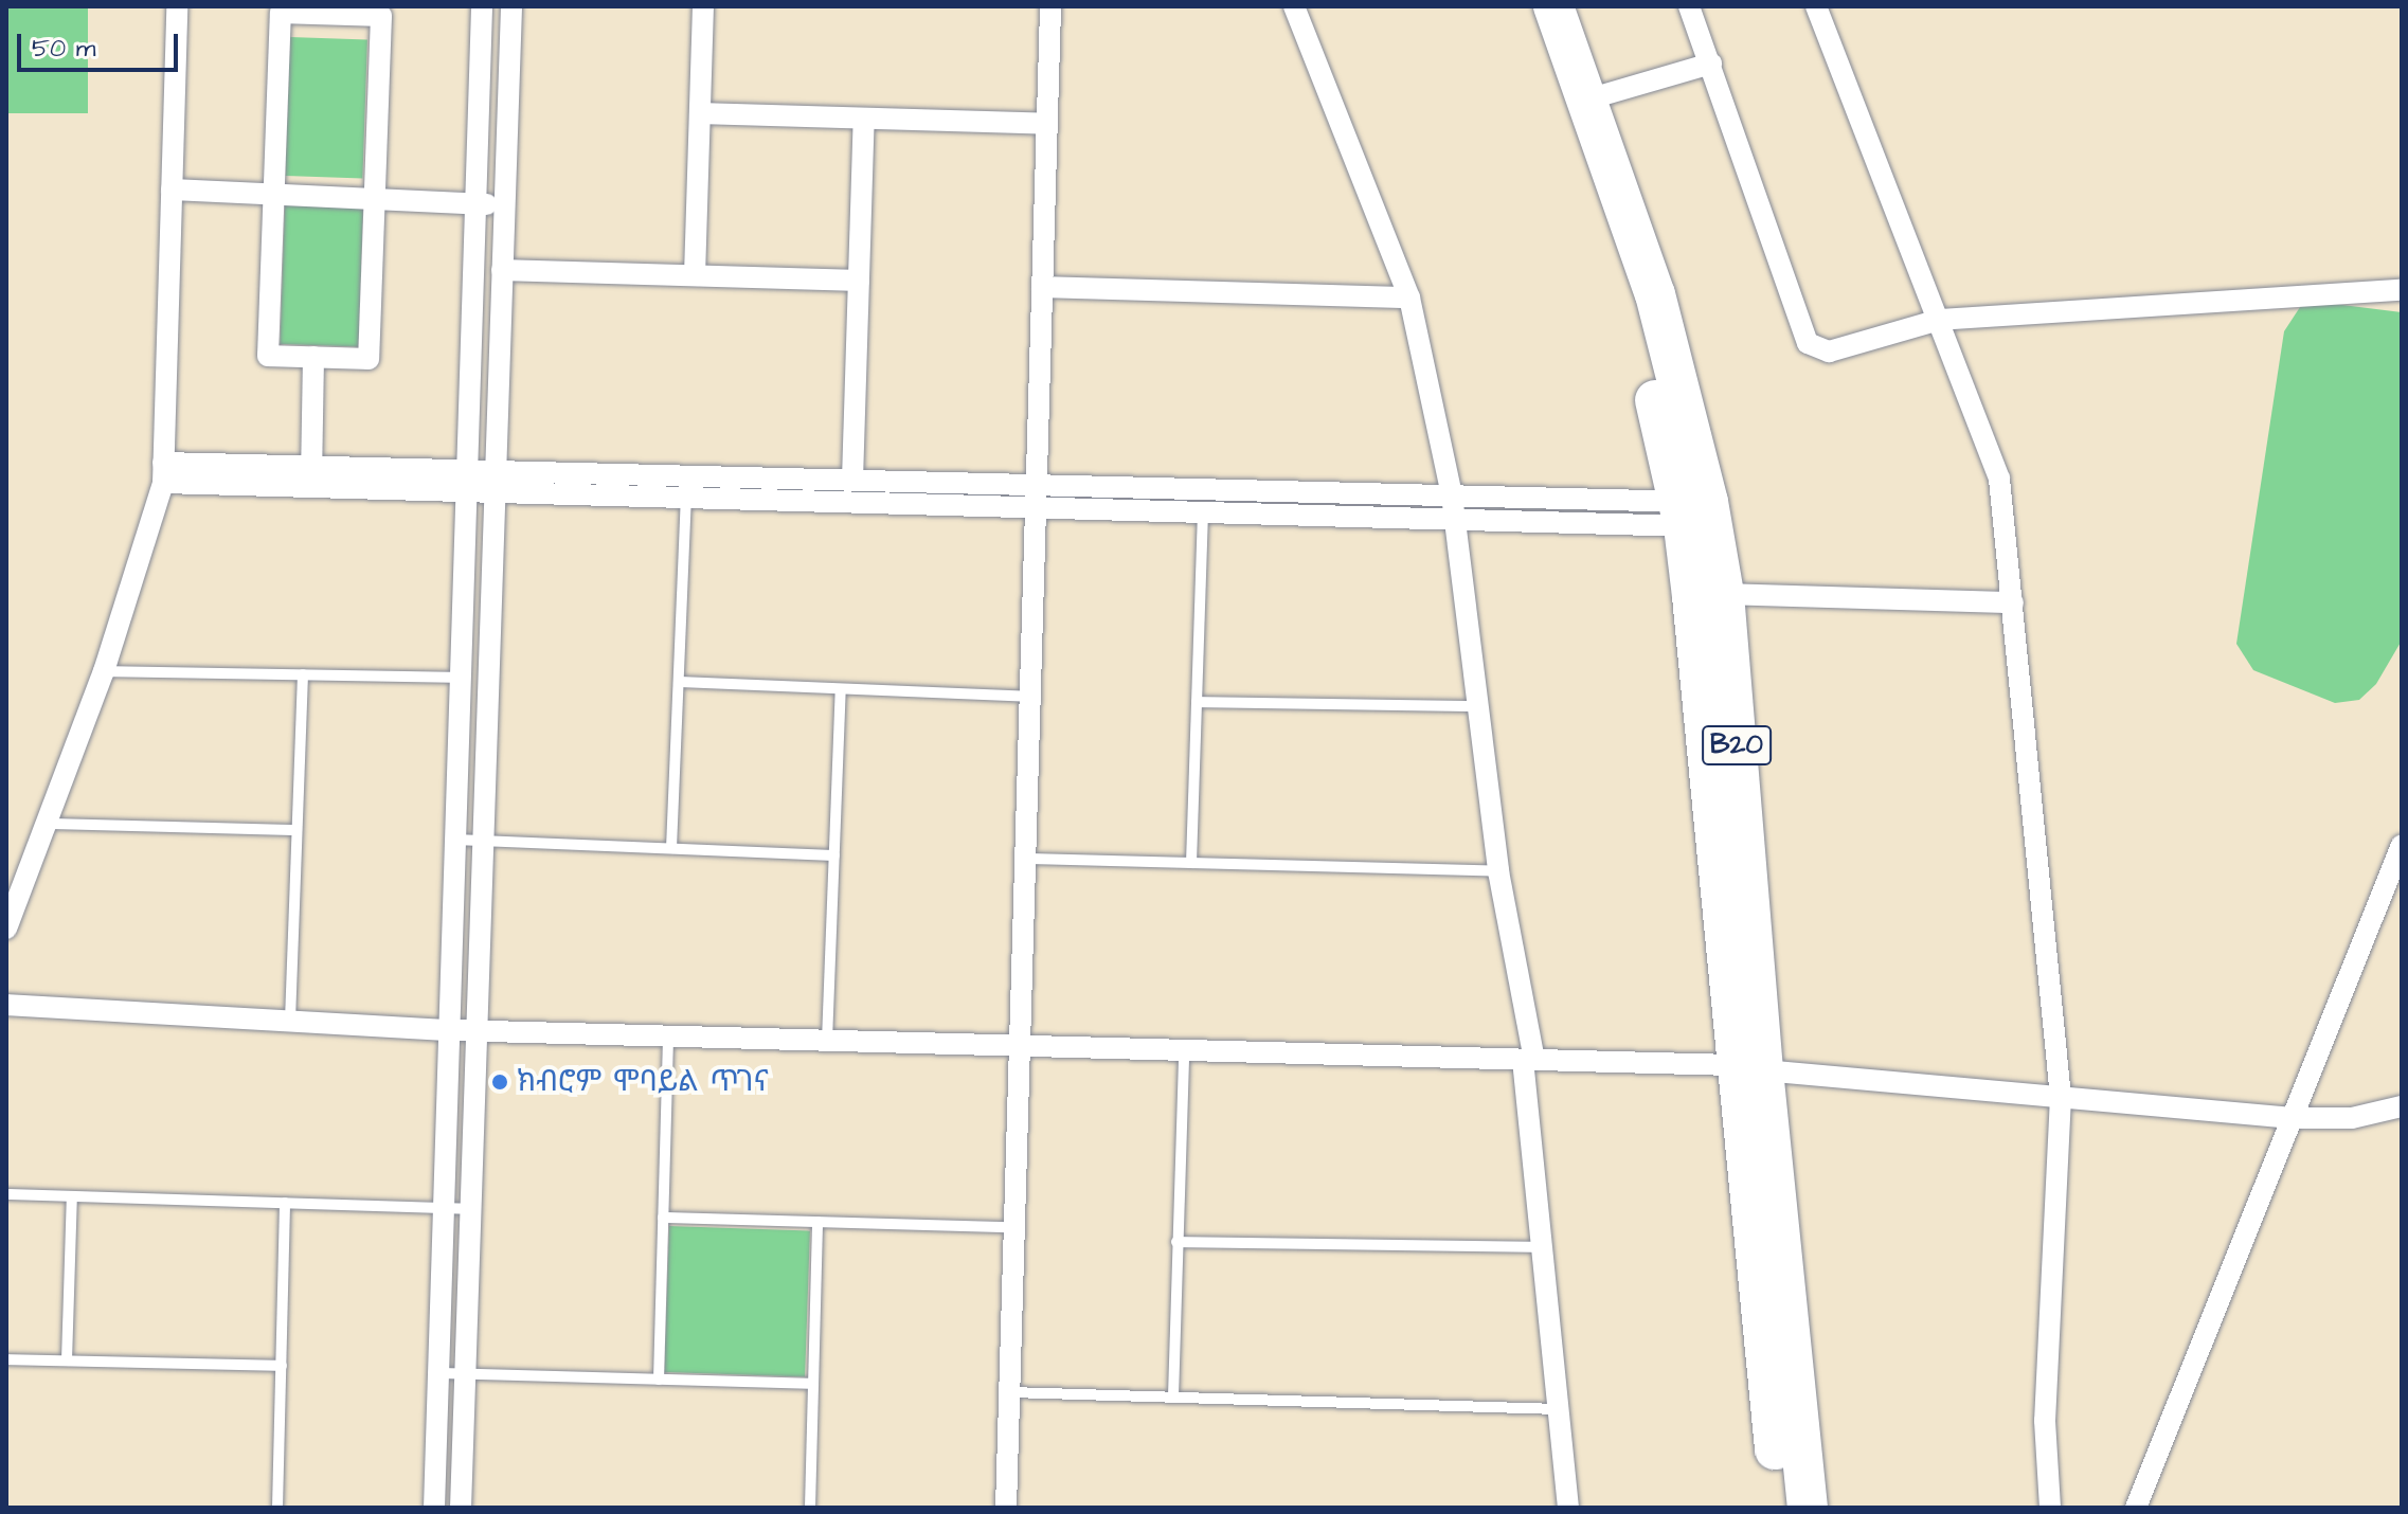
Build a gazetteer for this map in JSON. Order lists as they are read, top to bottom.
{
  "streets": {
    "highway": ["B20"]
  },
  "places": ["ክብሮም ሞባይል ጥገና"],
  "scale_bar": "50 m"
}
